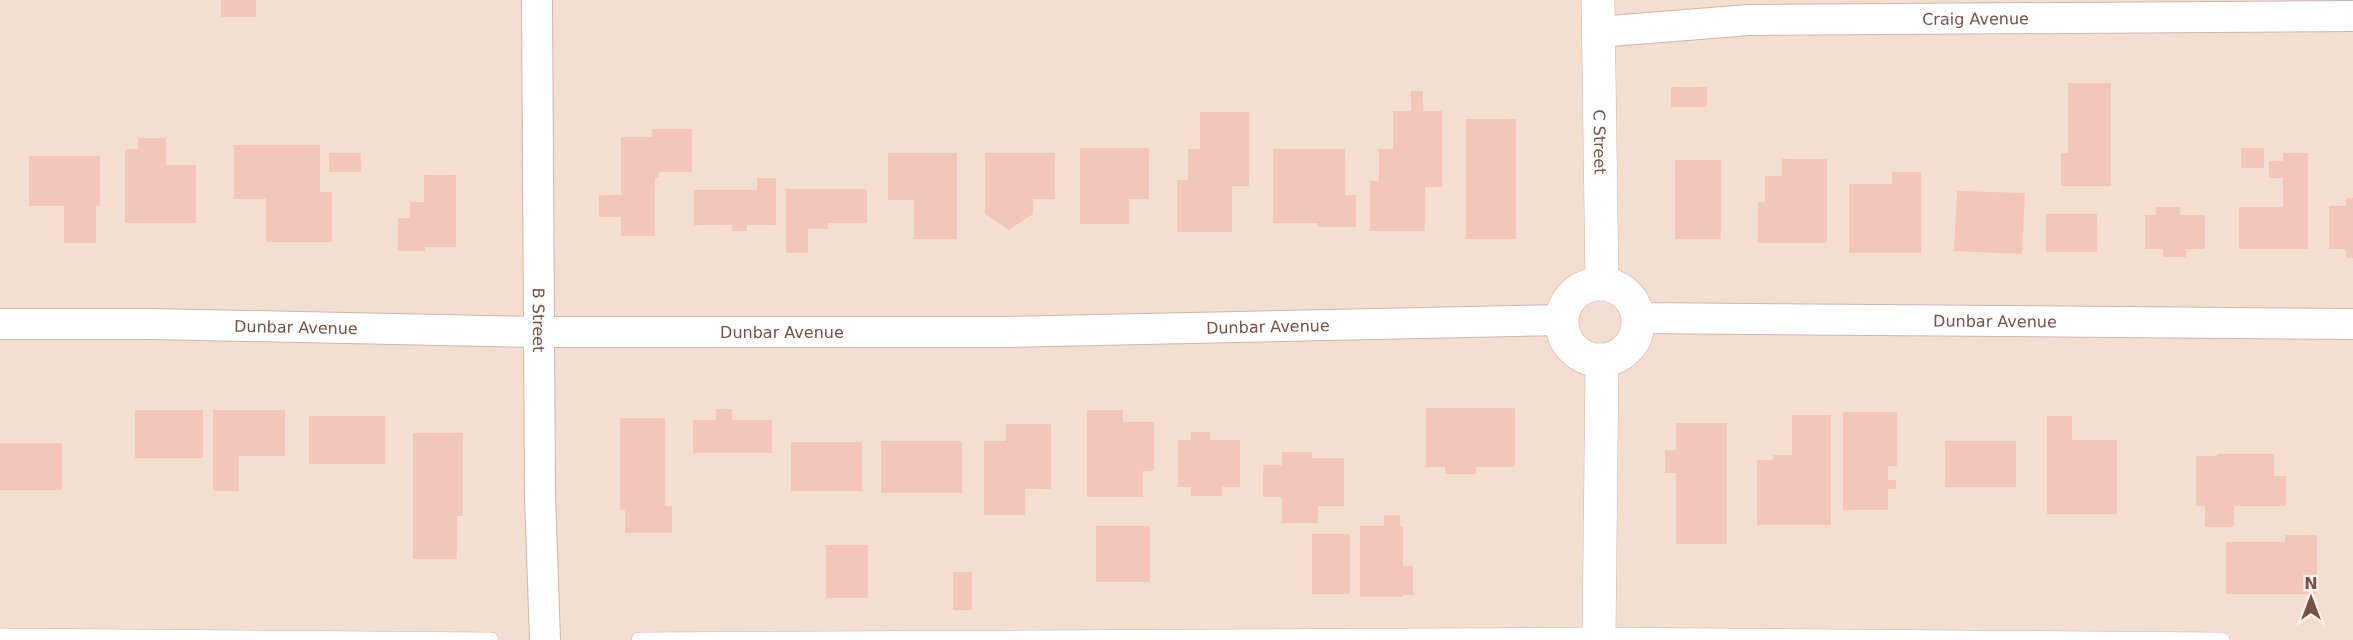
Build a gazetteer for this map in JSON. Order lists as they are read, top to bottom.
{
  "streets": {
    "street": [
      "Craig Avenue",
      "C Street",
      "B Street",
      "Dunbar Avenue"
    ]
  },
  "crossings": [
    ["Craig Avenue", "C Street"],
    ["C Street", "Dunbar Avenue"],
    ["B Street", "Dunbar Avenue"]
  ],
  "north": "top"
}
